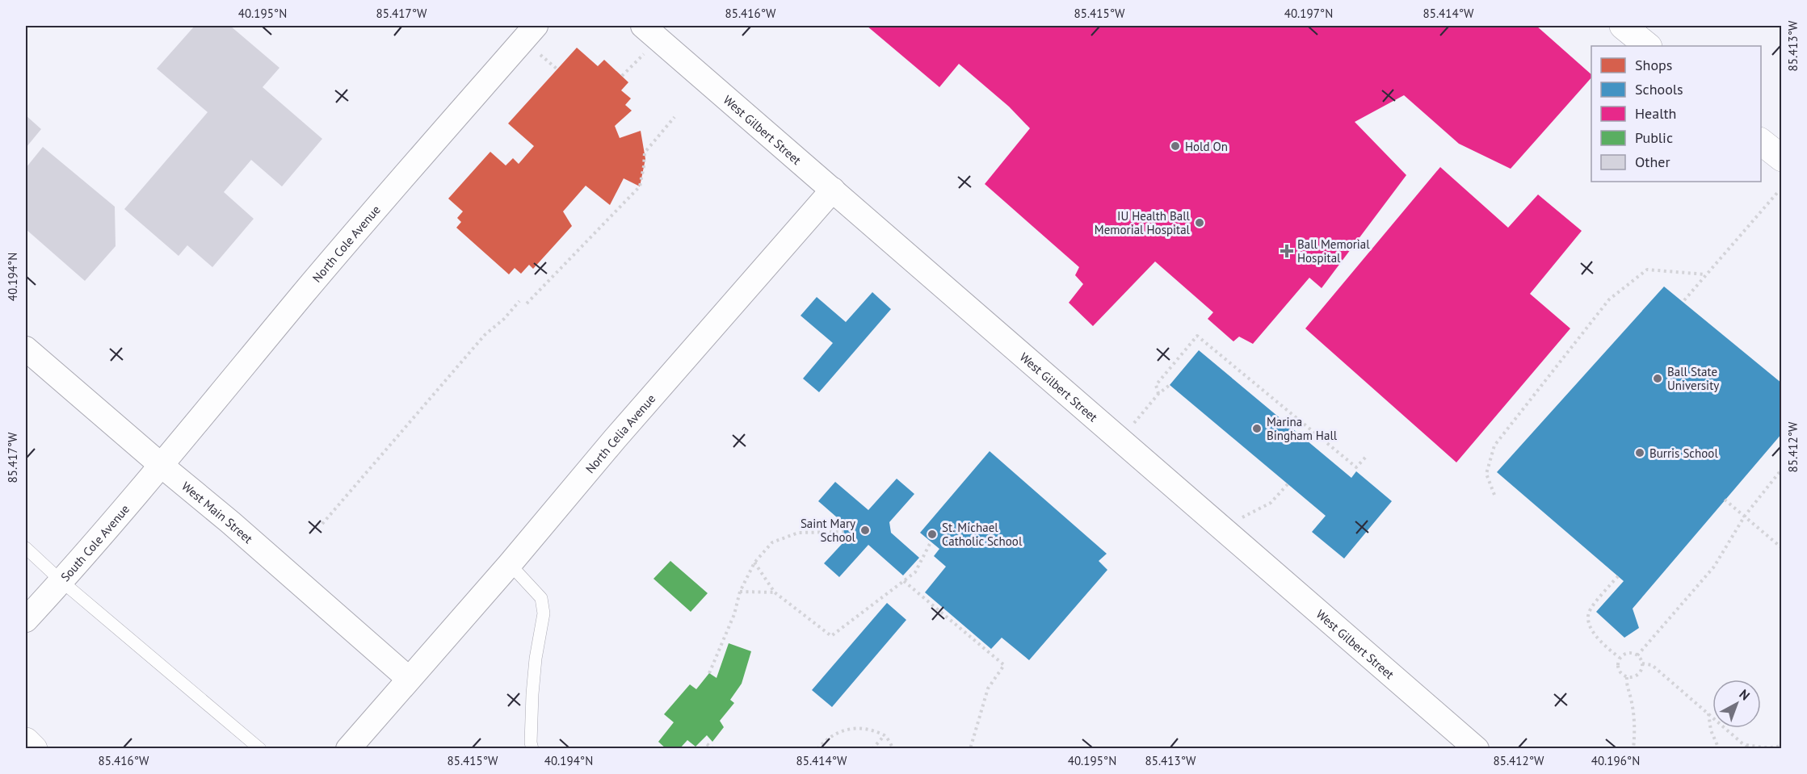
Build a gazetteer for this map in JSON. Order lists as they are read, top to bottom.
{
  "streets": {
    "street": [
      "West Gilbert Street",
      "North Cole Avenue",
      "North Celia Avenue",
      "West Main Street",
      "South Cole Avenue"
    ]
  },
  "crossings": [
    ["West Gilbert Street", "North Celia Avenue"],
    ["North Cole Avenue", "West Main Street"],
    ["North Cole Avenue", "South Cole Avenue"],
    ["North Celia Avenue", "West Main Street"],
    ["West Main Street", "South Cole Avenue"]
  ],
  "places": {
    "other": [
      "Hold On",
      "IU Health Ball Memorial Hospital",
      "Ball State University",
      "Marina Bingham Hall",
      "Burris School",
      "Saint Mary School",
      "St. Michael Catholic School"
    ],
    "health": ["Ball Memorial Hospital"]
  },
  "legend": [
    "Shops",
    "Schools",
    "Health",
    "Public",
    "Other"
  ],
  "north": "top right",
  "coordinates": [
    "40.195°N",
    "85.417°W",
    "85.416°W",
    "85.415°W",
    "40.197°N",
    "85.414°W",
    "85.413°W",
    "40.194°N",
    "85.412°W",
    "40.196°N"
  ]
}
